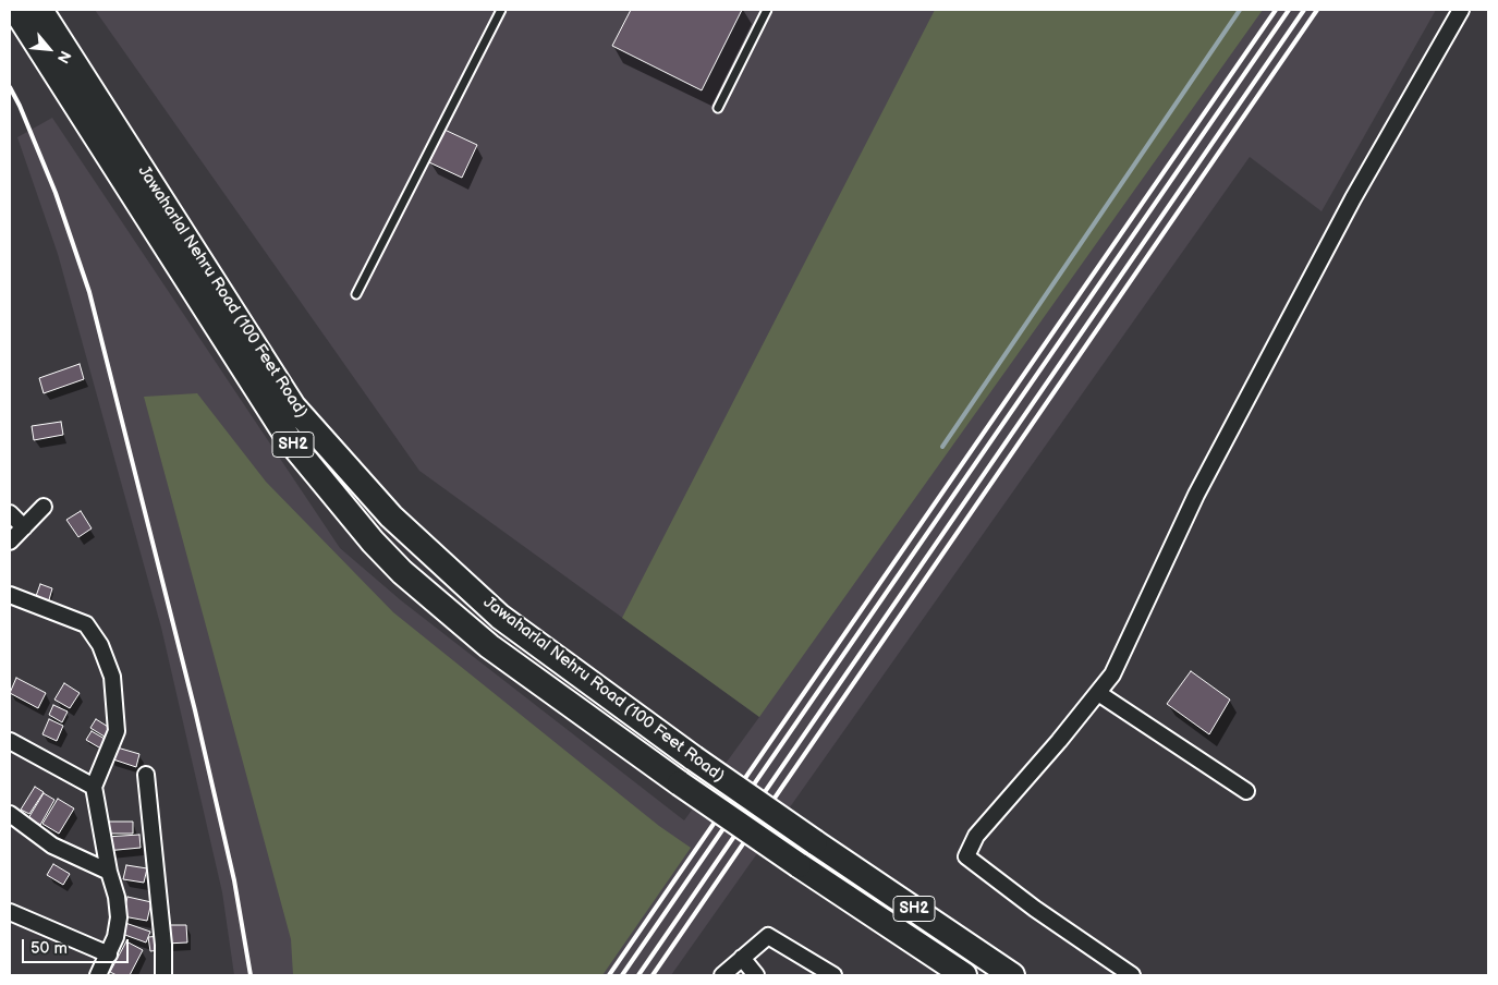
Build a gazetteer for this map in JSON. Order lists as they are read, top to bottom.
{
  "streets": {
    "main road": ["Jawaharlal Nehru Road (100 Feet Road)", "SH2"]
  },
  "scale_bar": "50 m",
  "north": "bottom right"
}
